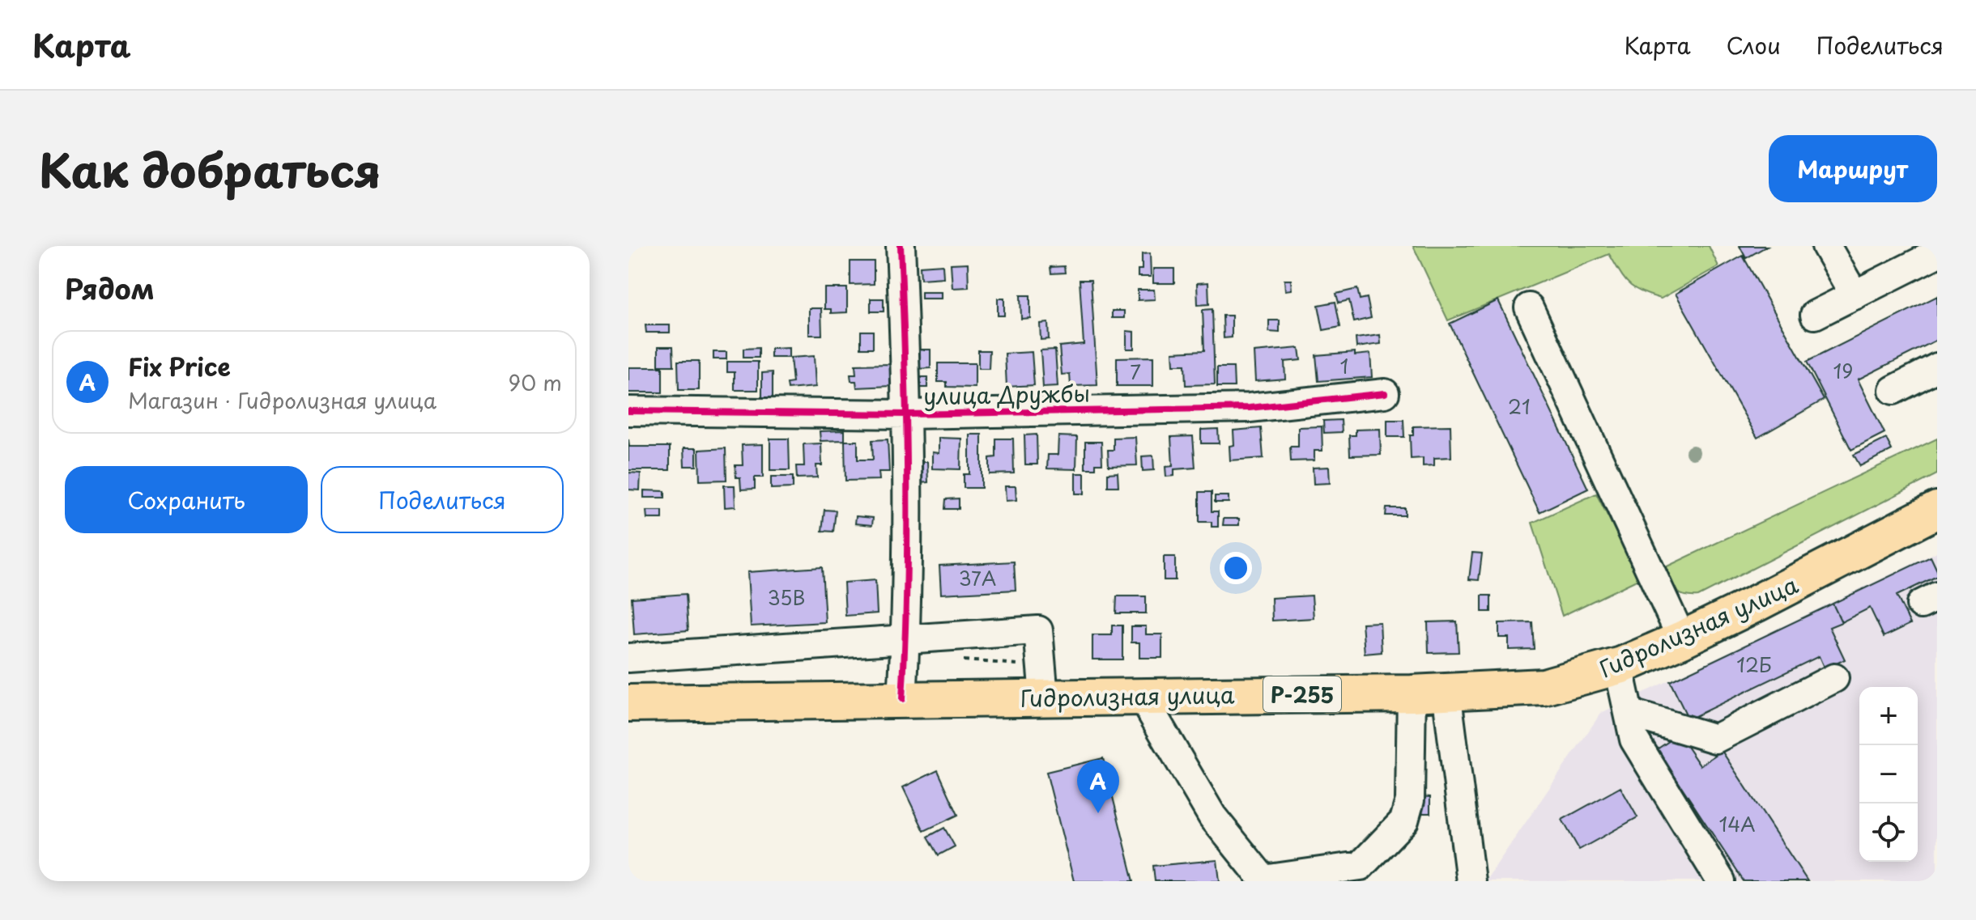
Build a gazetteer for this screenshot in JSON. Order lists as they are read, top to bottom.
{
  "streets": {
    "highway": ["Гидролизная улица", "Р-255"],
    "street": ["улица Дружбы"]
  },
  "house_numbers": [
    "1",
    "19",
    "7",
    "21",
    "37А",
    "35В",
    "12Б",
    "14А"
  ],
  "page": {
    "header": "Карта",
    "nav": ["Карта", "Слои", "Поделиться"],
    "title": "Как добраться",
    "buttons": [
      "Маршрут",
      ["Сохранить", "Поделиться"]
    ],
    "heading": "Рядом",
    "list": [
      {
        "mark": "A",
        "name": "Fix Price",
        "note": "Магазин · Гидролизная улица",
        "value": "90 m"
      }
    ],
    "map_buttons": ["+", "−"],
    "pins": "A"
  }
}
